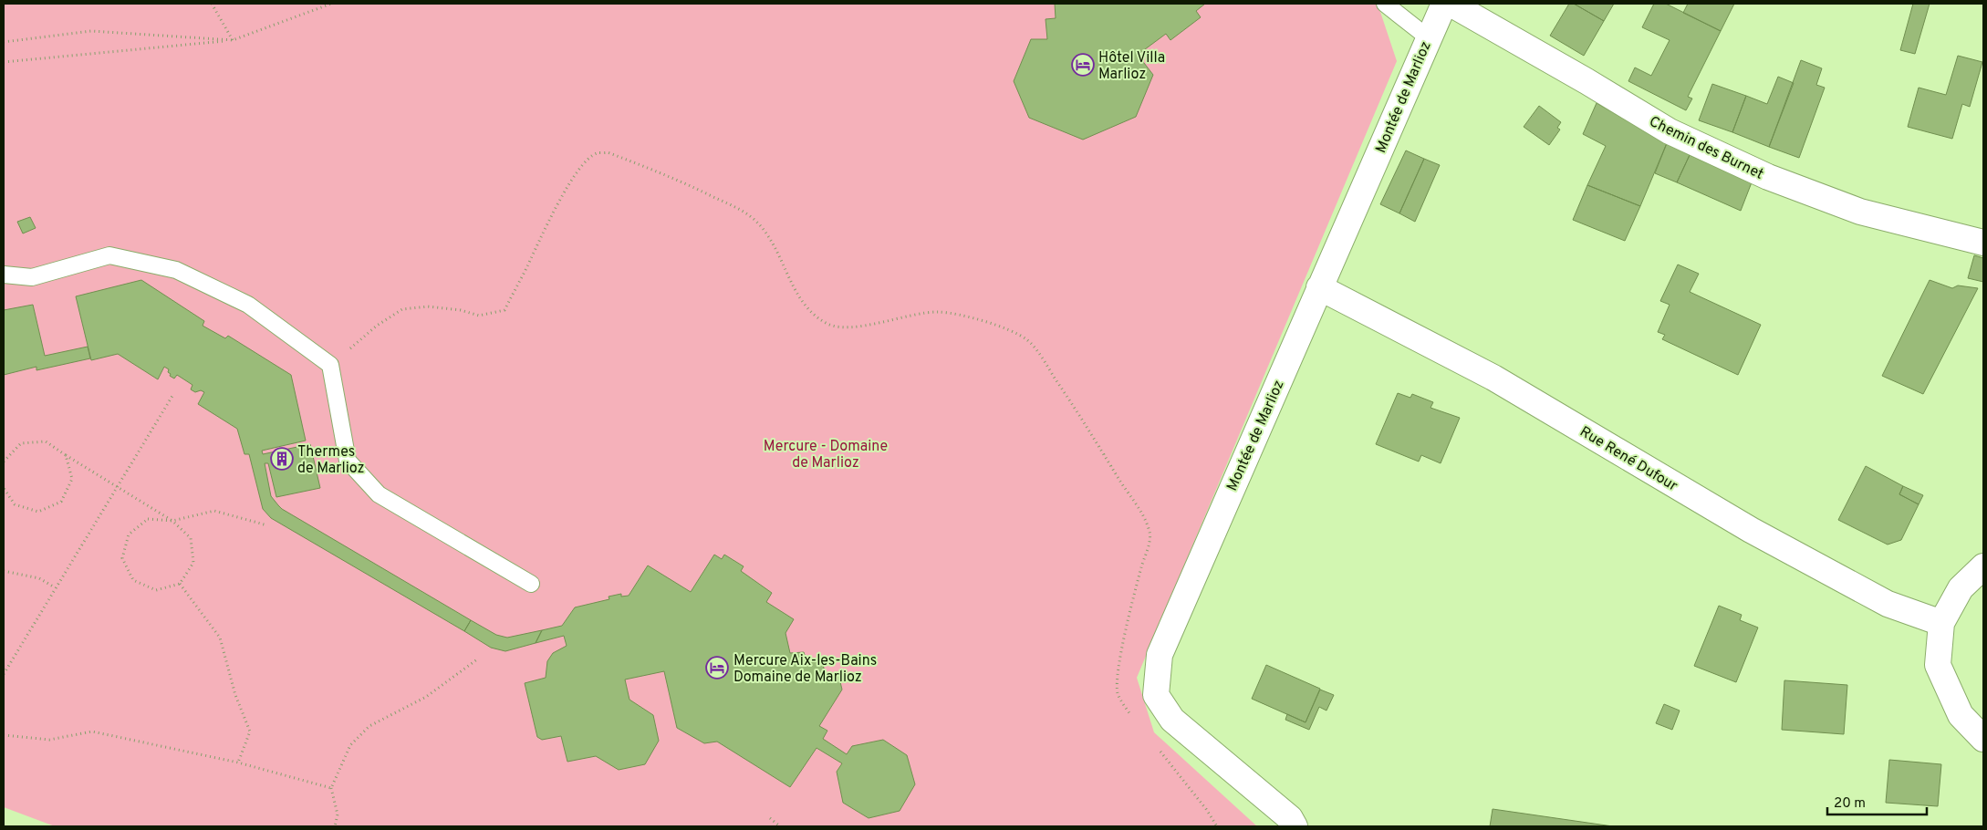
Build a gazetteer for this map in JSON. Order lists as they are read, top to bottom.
{
  "streets": {
    "street": ["Montée de Marlioz", "Chemin des Burnet", "Rue René Dufour"]
  },
  "crossings": [
    ["Montée de Marlioz", "Rue René Dufour"]
  ],
  "parks": ["Mercure - Domaine de Marlioz"],
  "places": {
    "hotel": ["Hôtel Villa Marlioz", "Mercure Aix-les-Bains Domaine de Marlioz"],
    "building": ["Thermes de Marlioz"]
  },
  "scale_bar": "20 m"
}
